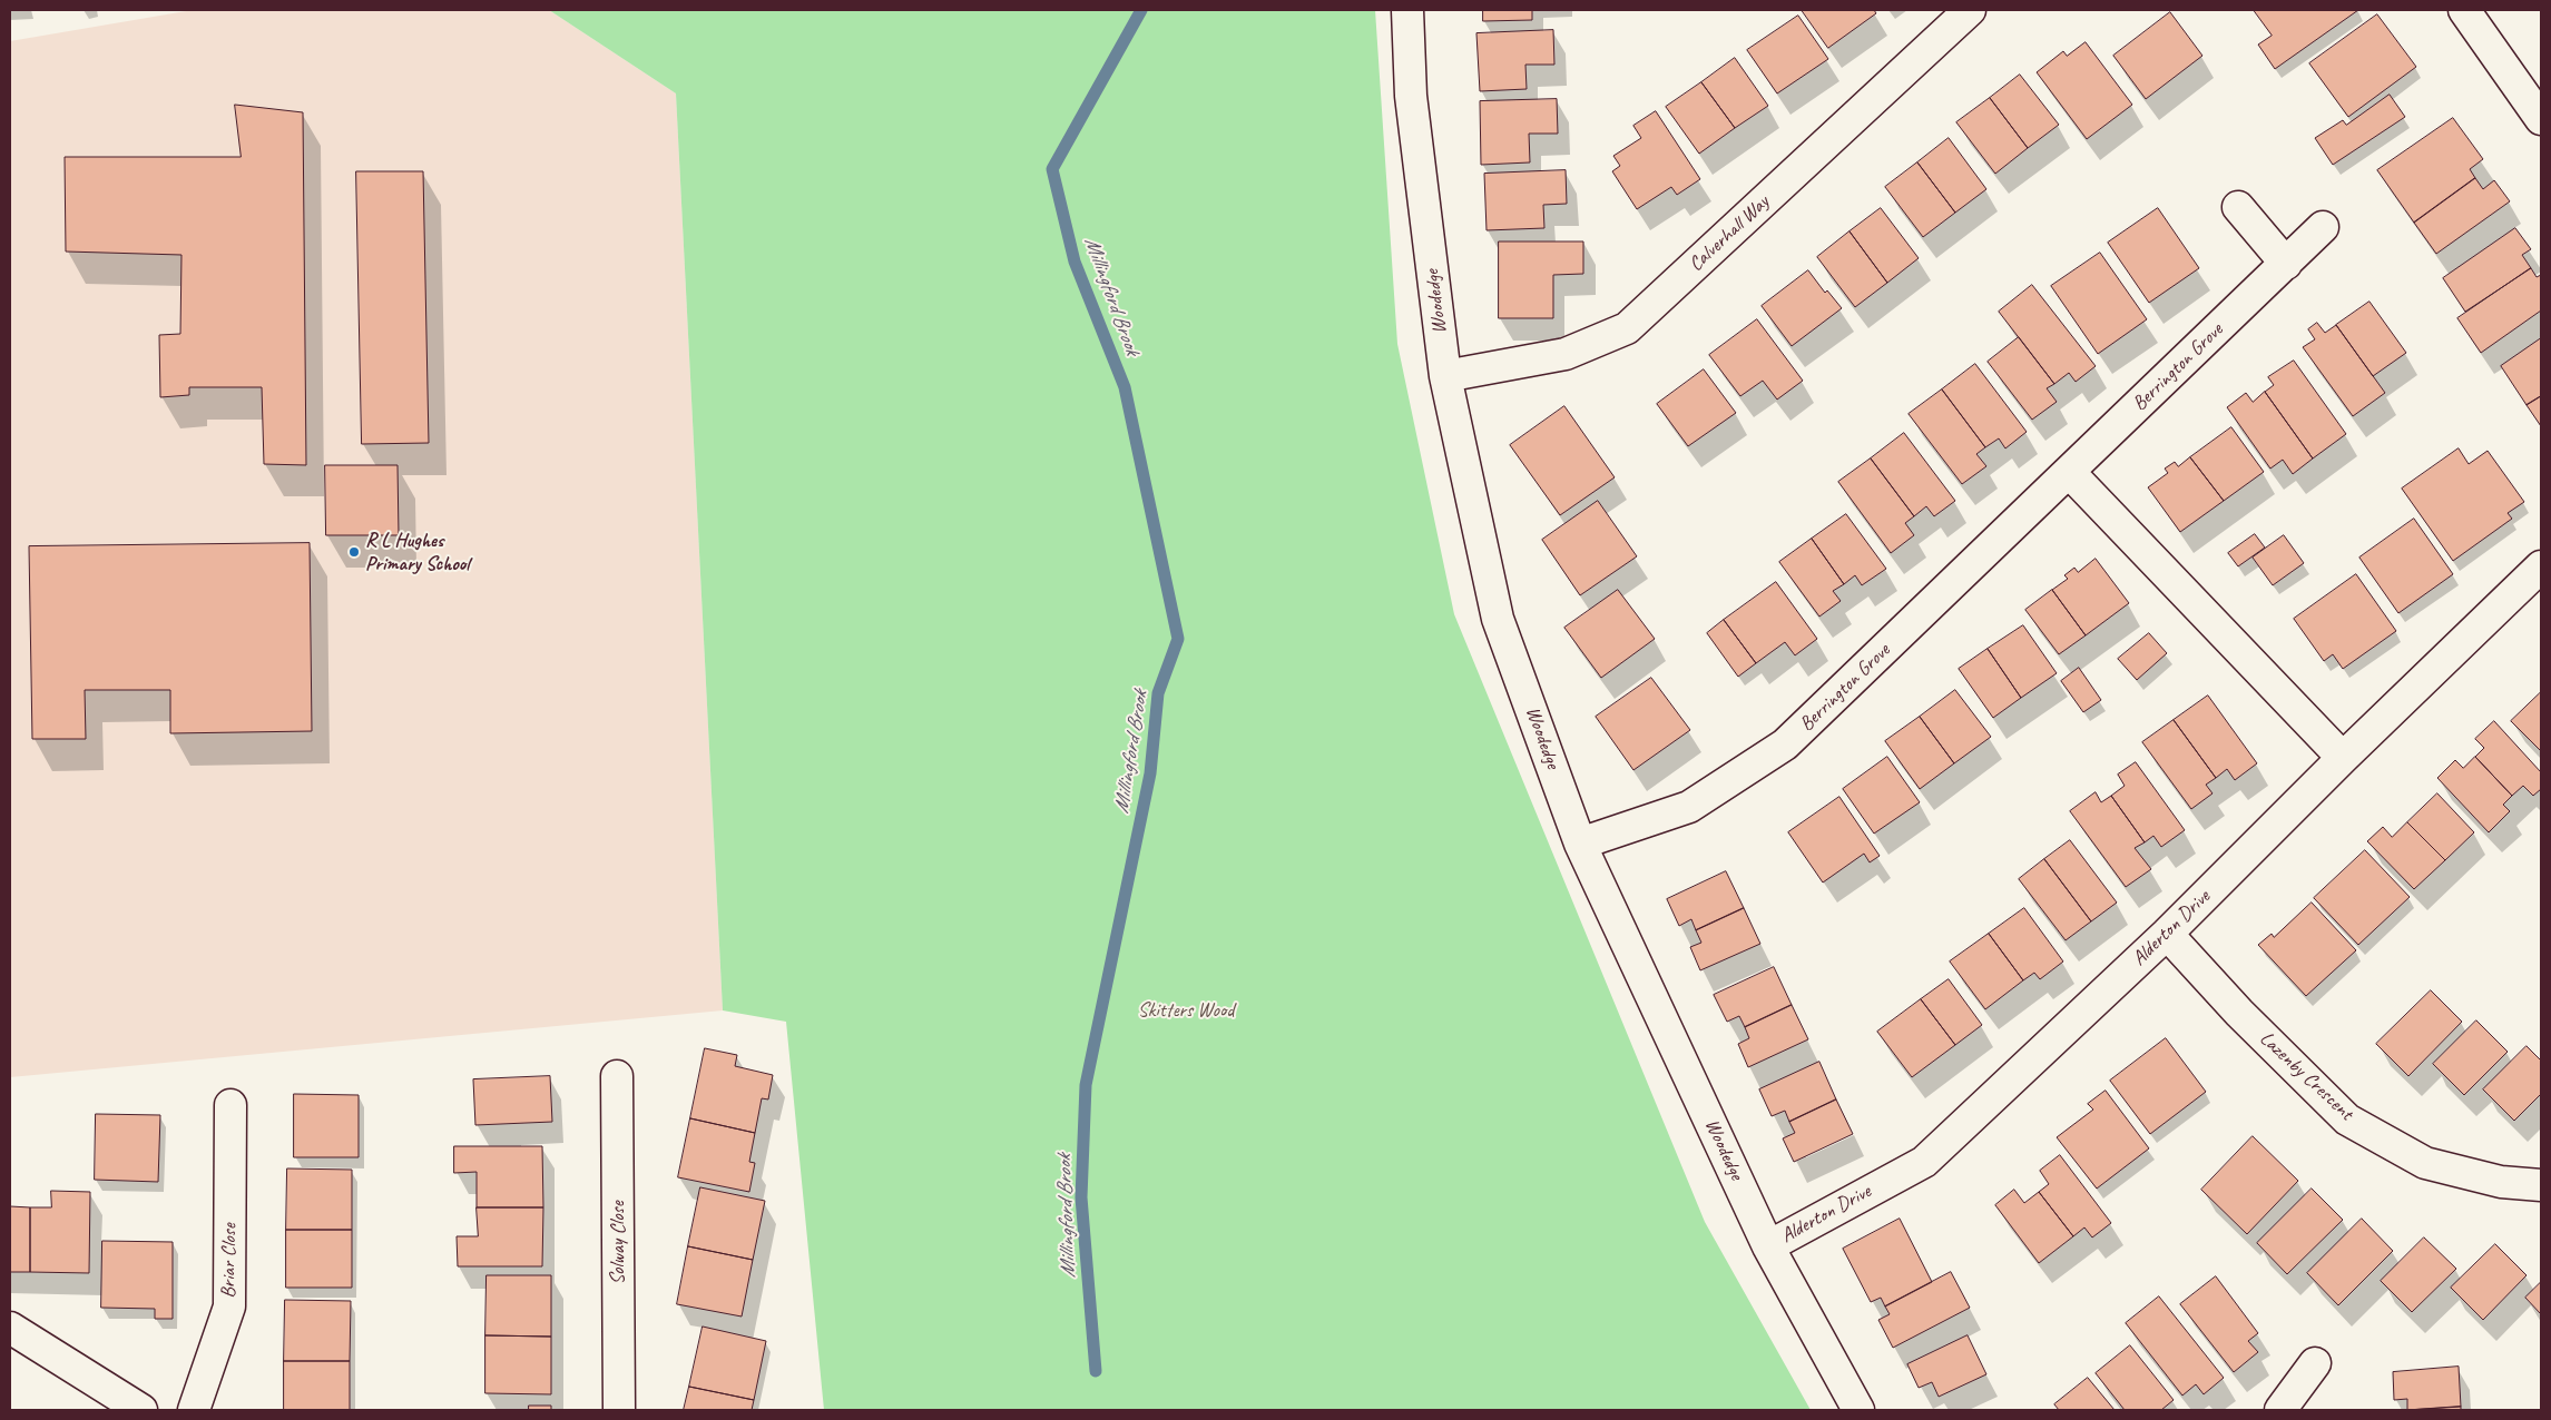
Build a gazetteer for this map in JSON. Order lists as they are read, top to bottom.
{
  "streets": {
    "street": [
      "Calverhall Way",
      "Woodedge",
      "Berrington Grove",
      "Alderton Drive",
      "Lazenby Crescent",
      "Solway Close",
      "Briar Close"
    ]
  },
  "crossings": [
    ["Calverhall Way", "Woodedge"],
    ["Woodedge", "Berrington Grove"],
    ["Woodedge", "Alderton Drive"],
    ["Alderton Drive", "Lazenby Crescent"]
  ],
  "water": ["Millingford Brook"],
  "parks": ["Skitters Wood"],
  "places": ["R L Hughes Primary School"]
}
